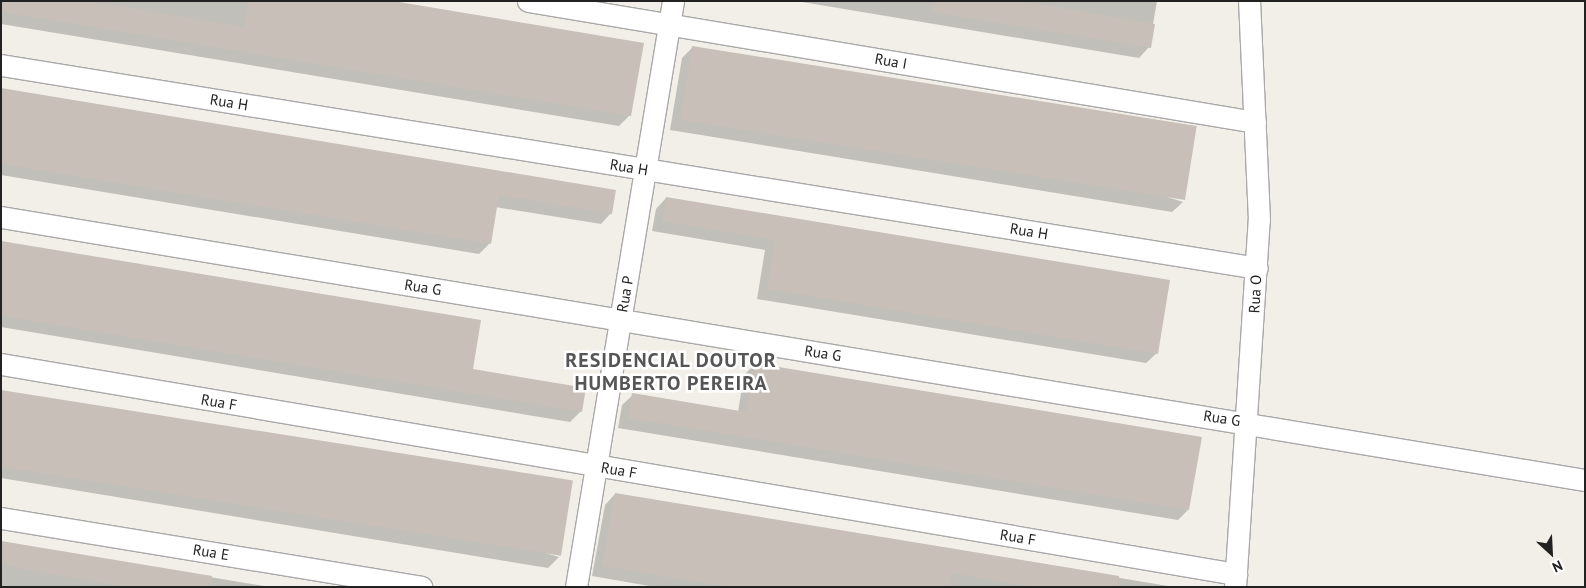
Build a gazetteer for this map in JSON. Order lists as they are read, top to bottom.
{
  "streets": {
    "street": [
      "Rua I",
      "Rua H",
      "Rua G",
      "Rua P",
      "Rua O",
      "Rua F",
      "Rua E"
    ]
  },
  "crossings": [
    ["Rua I", "Rua P"],
    ["Rua I", "Rua O"],
    ["Rua H", "Rua P"],
    ["Rua H", "Rua O"],
    ["Rua G", "Rua P"],
    ["Rua G", "Rua O"],
    ["Rua P", "Rua F"],
    ["Rua O", "Rua F"]
  ],
  "districts": ["RESIDENCIAL DOUTOR HUMBERTO PEREIRA"],
  "north": "bottom right"
}
